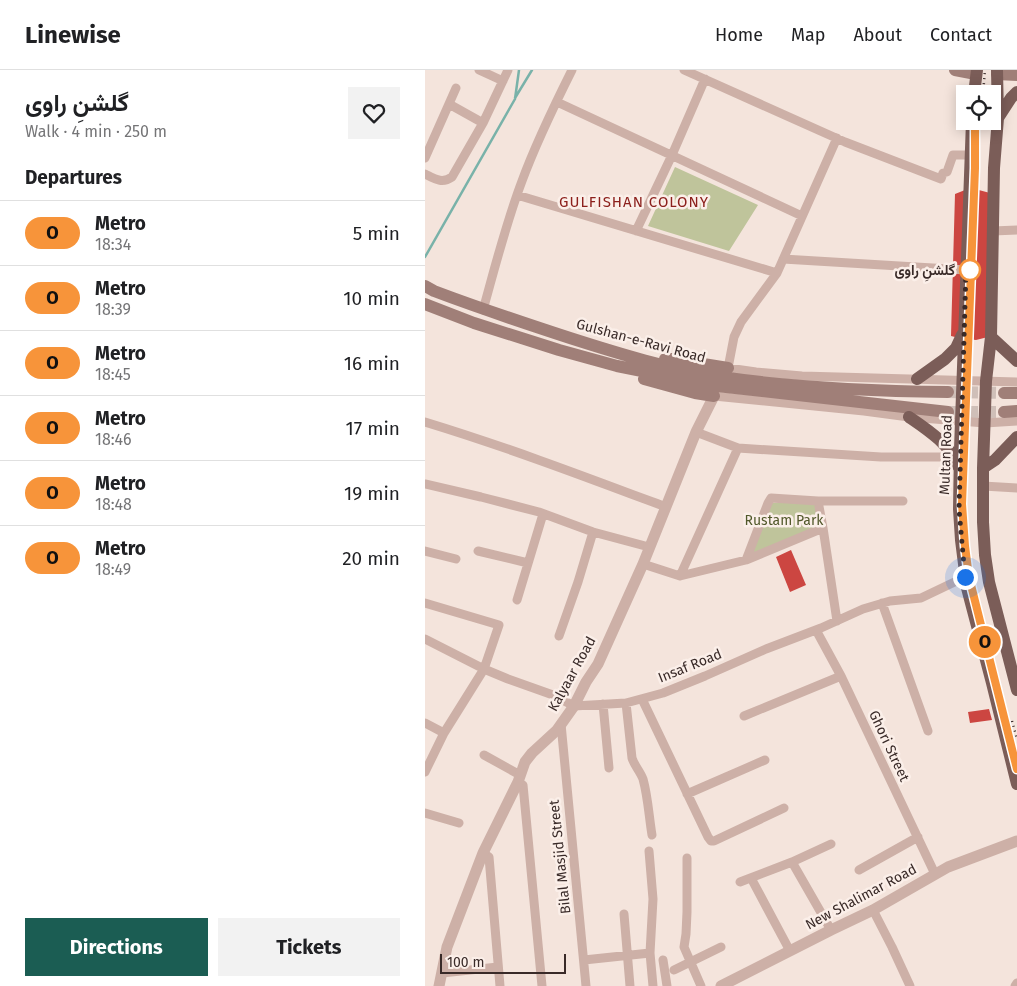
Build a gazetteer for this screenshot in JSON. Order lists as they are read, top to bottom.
{
  "streets": {
    "main road": ["Gulshan-e-Ravi Road", "Multan Road"],
    "street": [
      "Insaf Road",
      "Kalyaar Road",
      "Ghori Street",
      "Bilal Masjid Street",
      "New Shalimar Road"
    ]
  },
  "crossings": [
    ["Multan Road", "Insaf Road"],
    ["Insaf Road", "Kalyaar Road"],
    ["Insaf Road", "Ghori Street"],
    ["Kalyaar Road", "Bilal Masjid Street"],
    ["Ghori Street", "New Shalimar Road"]
  ],
  "districts": ["GULFISHAN COLONY"],
  "parks": ["Rustam Park"],
  "places": ["گلشنِ راوی"],
  "lines": ["metro line O"],
  "scale_bar": "100 m",
  "page": {
    "header": "Linewise",
    "nav": [
      "Home",
      "Map",
      "About",
      "Contact"
    ],
    "heading": [
      ["گلشنِ راوی", "Walk · 4 min · 250 m"],
      "Departures"
    ],
    "on_map": "O",
    "list": [
      {
        "mark": "O",
        "name": "Metro",
        "note": "18:34",
        "value": "5 min"
      },
      {
        "mark": "O",
        "name": "Metro",
        "note": "18:39",
        "value": "10 min"
      },
      {
        "mark": "O",
        "name": "Metro",
        "note": "18:45",
        "value": "16 min"
      },
      {
        "mark": "O",
        "name": "Metro",
        "note": "18:46",
        "value": "17 min"
      },
      {
        "mark": "O",
        "name": "Metro",
        "note": "18:48",
        "value": "19 min"
      },
      {
        "mark": "O",
        "name": "Metro",
        "note": "18:49",
        "value": "20 min"
      }
    ],
    "buttons": ["Directions", "Tickets"],
    "scale": "100 m"
  }
}
